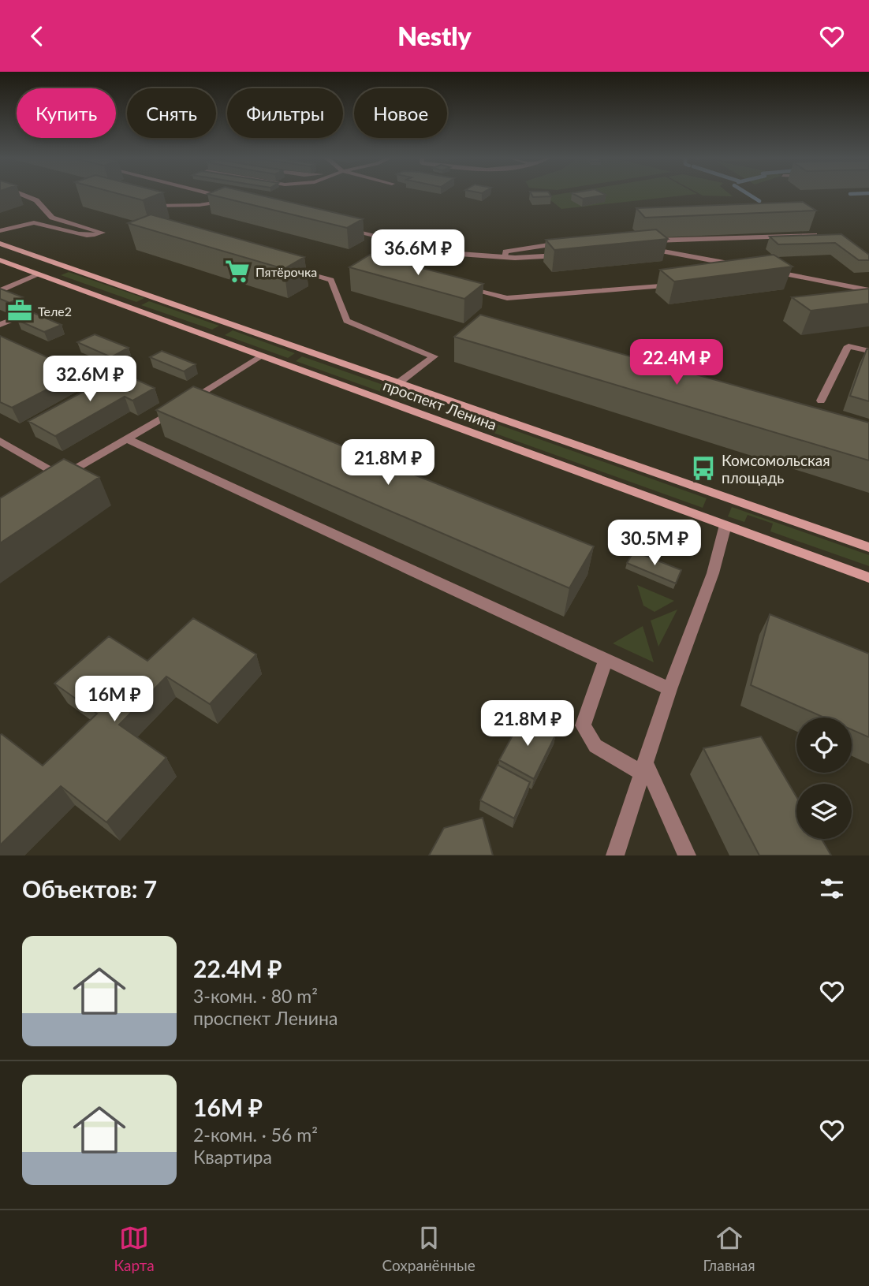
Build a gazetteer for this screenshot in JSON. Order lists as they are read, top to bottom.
{
  "streets": {
    "main road": ["проспект Ленина"]
  },
  "places": {
    "supermarket": ["Пятёрочка"],
    "office": ["Теле2"],
    "bus stop": ["Комсомольская площадь"]
  },
  "page": {
    "header": "Nestly",
    "chip": [
      "Купить",
      "Снять",
      "Фильтры",
      "Новое"
    ],
    "price": [
      "36.6M ₽",
      "22.4M ₽",
      "32.6M ₽",
      "21.8M ₽",
      "30.5M ₽",
      "16M ₽",
      "21.8M ₽"
    ],
    "heading": "Объектов: 7",
    "list": [
      {
        "name": "22.4M ₽",
        "note": "3-комн. · 80 m² · проспект Ленина"
      },
      {
        "name": "16M ₽",
        "note": "2-комн. · 56 m² · Квартира"
      }
    ],
    "tabs": ["Карта", "Сохранённые", "Главная"]
  }
}
